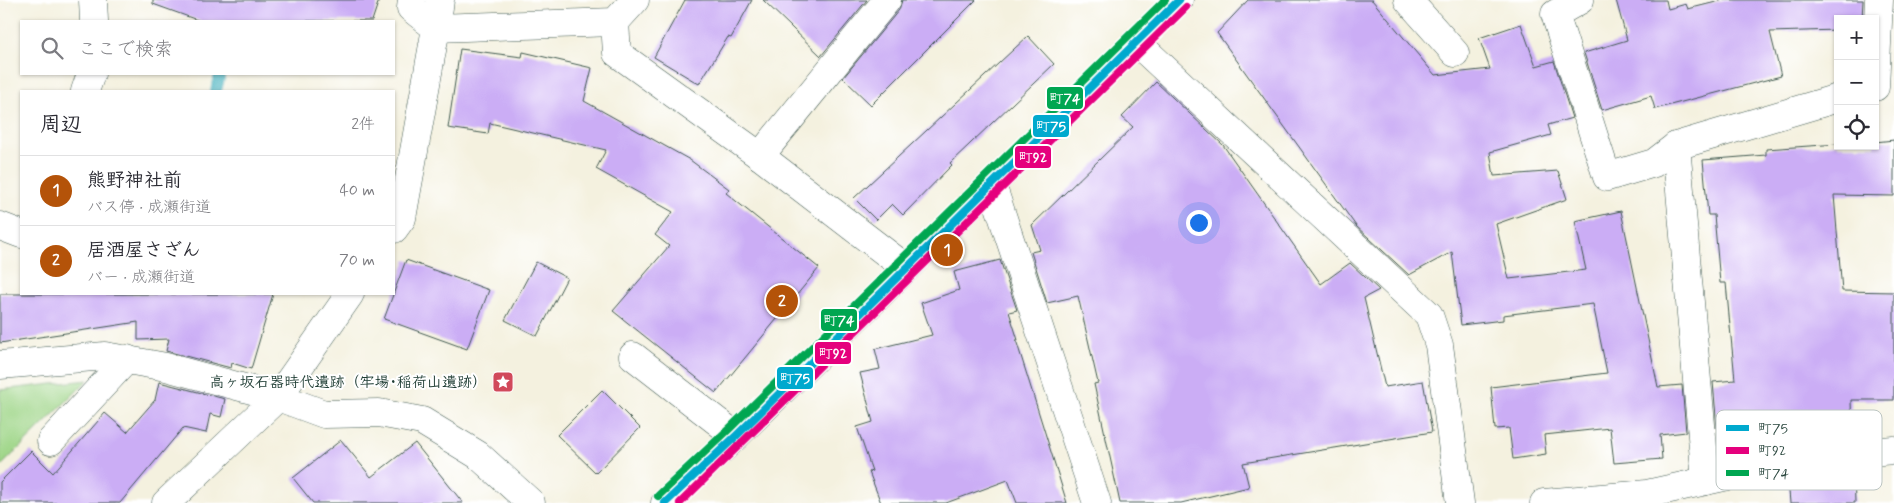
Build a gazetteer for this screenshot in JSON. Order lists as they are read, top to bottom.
{
  "places": {
    "place": ["高ヶ坂石器時代遺跡（牢場･稲荷山遺跡）"]
  },
  "lines": ["transit line 町75", "transit line 町74", "transit line 町92"],
  "legend": ["町75", "町92", "町74"],
  "page": {
    "map_buttons": ["+", "−"],
    "search": "ここで検索",
    "heading": ["周辺", "2件"],
    "list": [
      {
        "mark": "1",
        "name": "熊野神社前",
        "note": "バス停 · 成瀬街道",
        "value": "40 m"
      },
      {
        "mark": "2",
        "name": "居酒屋さざん",
        "note": "バー · 成瀬街道",
        "value": "70 m"
      }
    ],
    "pins": ["1", "2"]
  }
}
